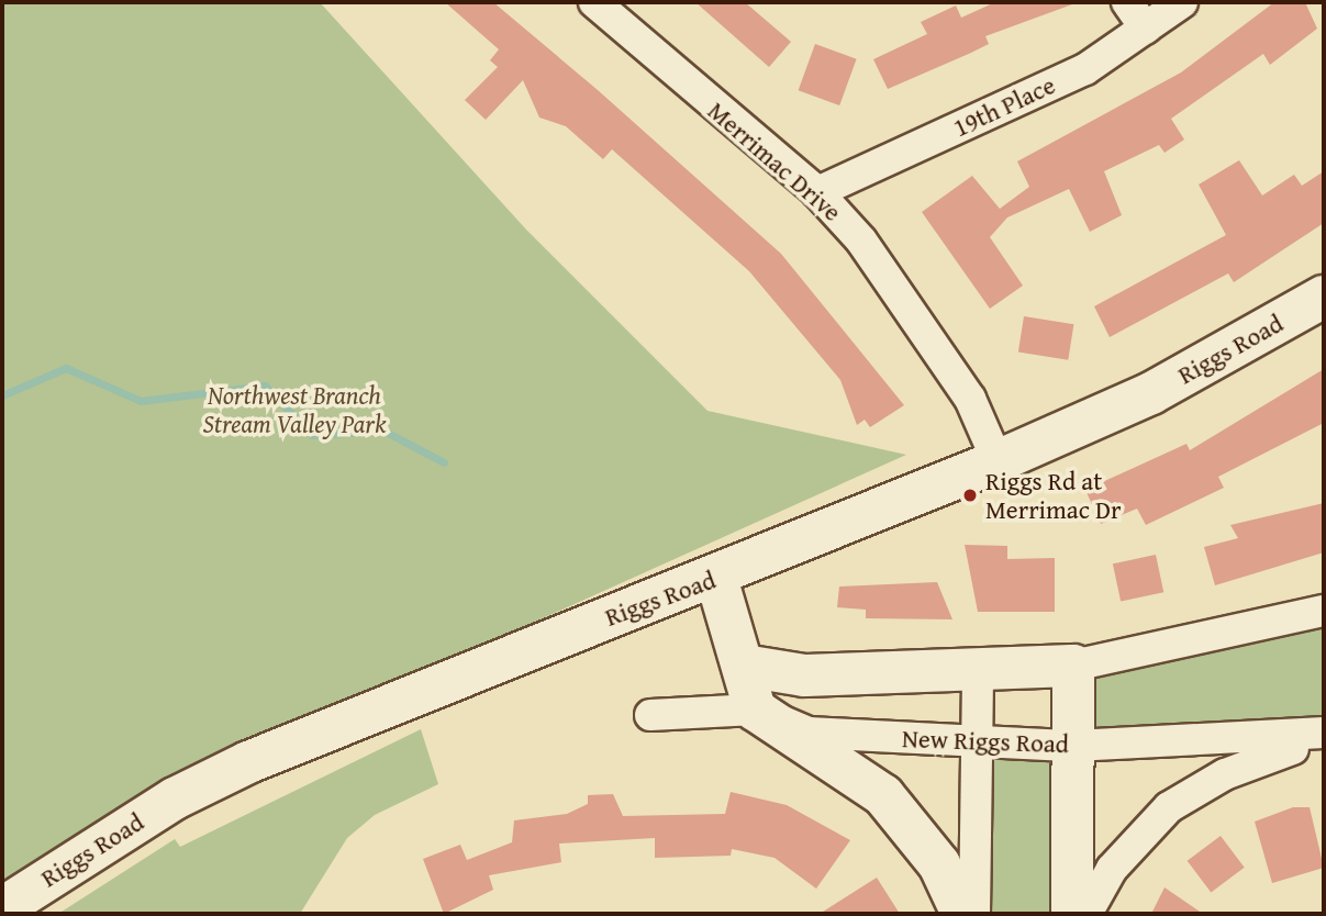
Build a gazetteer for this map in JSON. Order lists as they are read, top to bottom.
{
  "streets": {
    "main road": ["Riggs Road"],
    "street": ["19th Place", "Merrimac Drive", "New Riggs Road"]
  },
  "crossings": [
    ["19th Place", "Merrimac Drive"],
    ["Merrimac Drive", "Riggs Road"]
  ],
  "parks": ["Northwest Branch Stream Valley Park"],
  "places": ["Riggs Rd at Merrimac Dr"]
}
